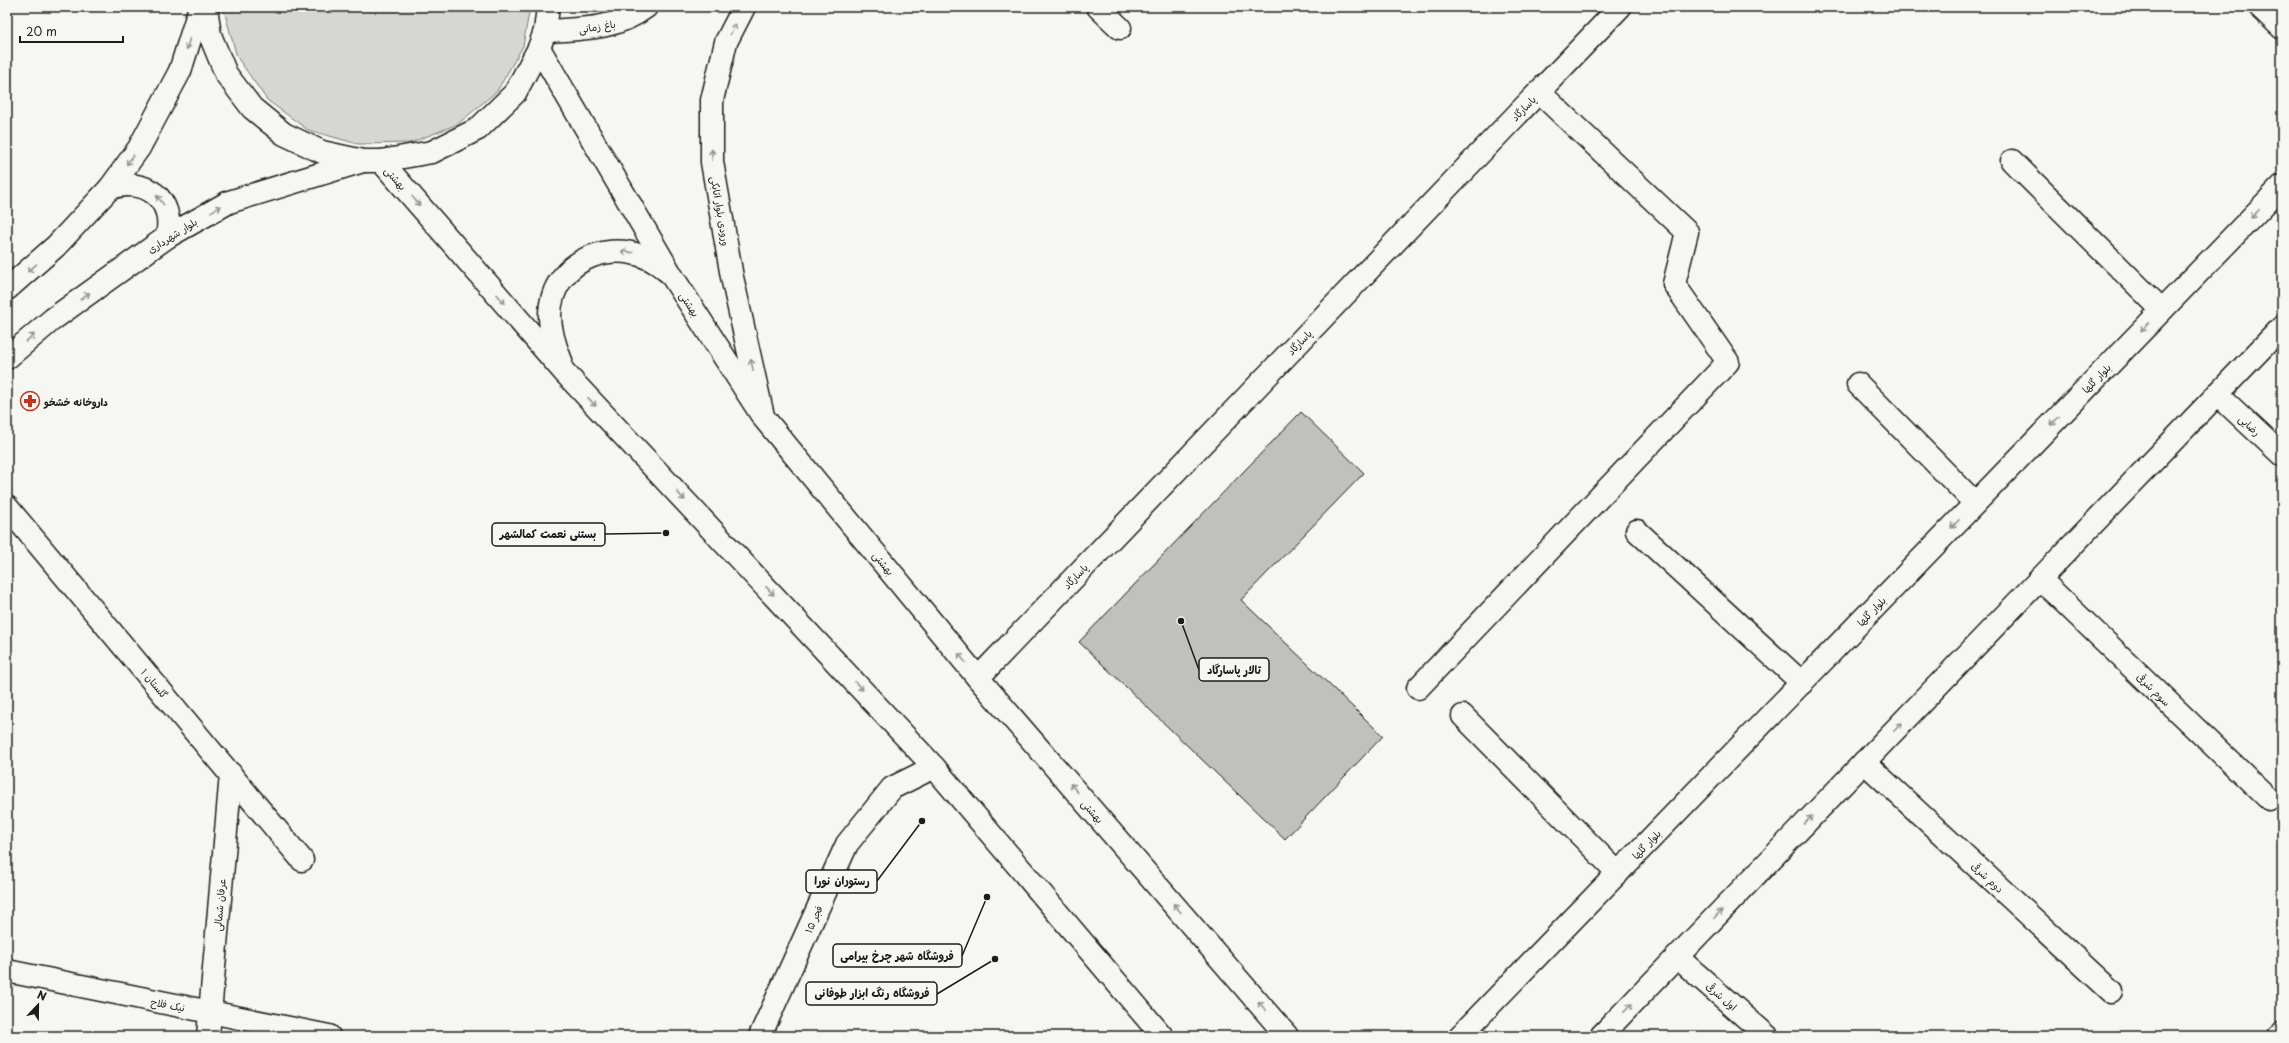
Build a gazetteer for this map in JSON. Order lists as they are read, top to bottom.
{
  "streets": {
    "main road": [
      "باغ زمانی",
      "پاسارگاد",
      "بهشتی",
      "ورودی بلوار اتابکی",
      "بلوار شهرداری",
      "بلوار گلها",
      "رضایی",
      "گلستان ۱",
      "سوم شرقی",
      "دوم شرقی",
      "عرفان شمالی",
      "فجر ۱۵",
      "اول شرقی",
      "نیک فلاح"
    ]
  },
  "crossings": [
    ["باغ زمانی", "بهشتی"],
    ["باغ زمانی", "بلوار شهرداری"],
    ["پاسارگاد", "بهشتی"],
    ["بهشتی", "ورودی بلوار اتابکی"],
    ["بهشتی", "بلوار شهرداری"],
    ["بهشتی", "فجر ۱۵"],
    ["گلستان ۱", "عرفان شمالی"],
    ["عرفان شمالی", "نیک فلاح"]
  ],
  "one_way": ["ورودی بلوار اتابکی"],
  "places": {
    "pharmacy": ["داروخانه خشخو"],
    "other": [
      "بستنی نعمت کمالشهر",
      "تالار پاسارگاد",
      "رستوران نورا",
      "فروشگاه شهر چرخ بیرامی",
      "فروشگاه رنگ ابزار طوفانی"
    ]
  },
  "scale_bar": "20 m",
  "north": "top"
}
